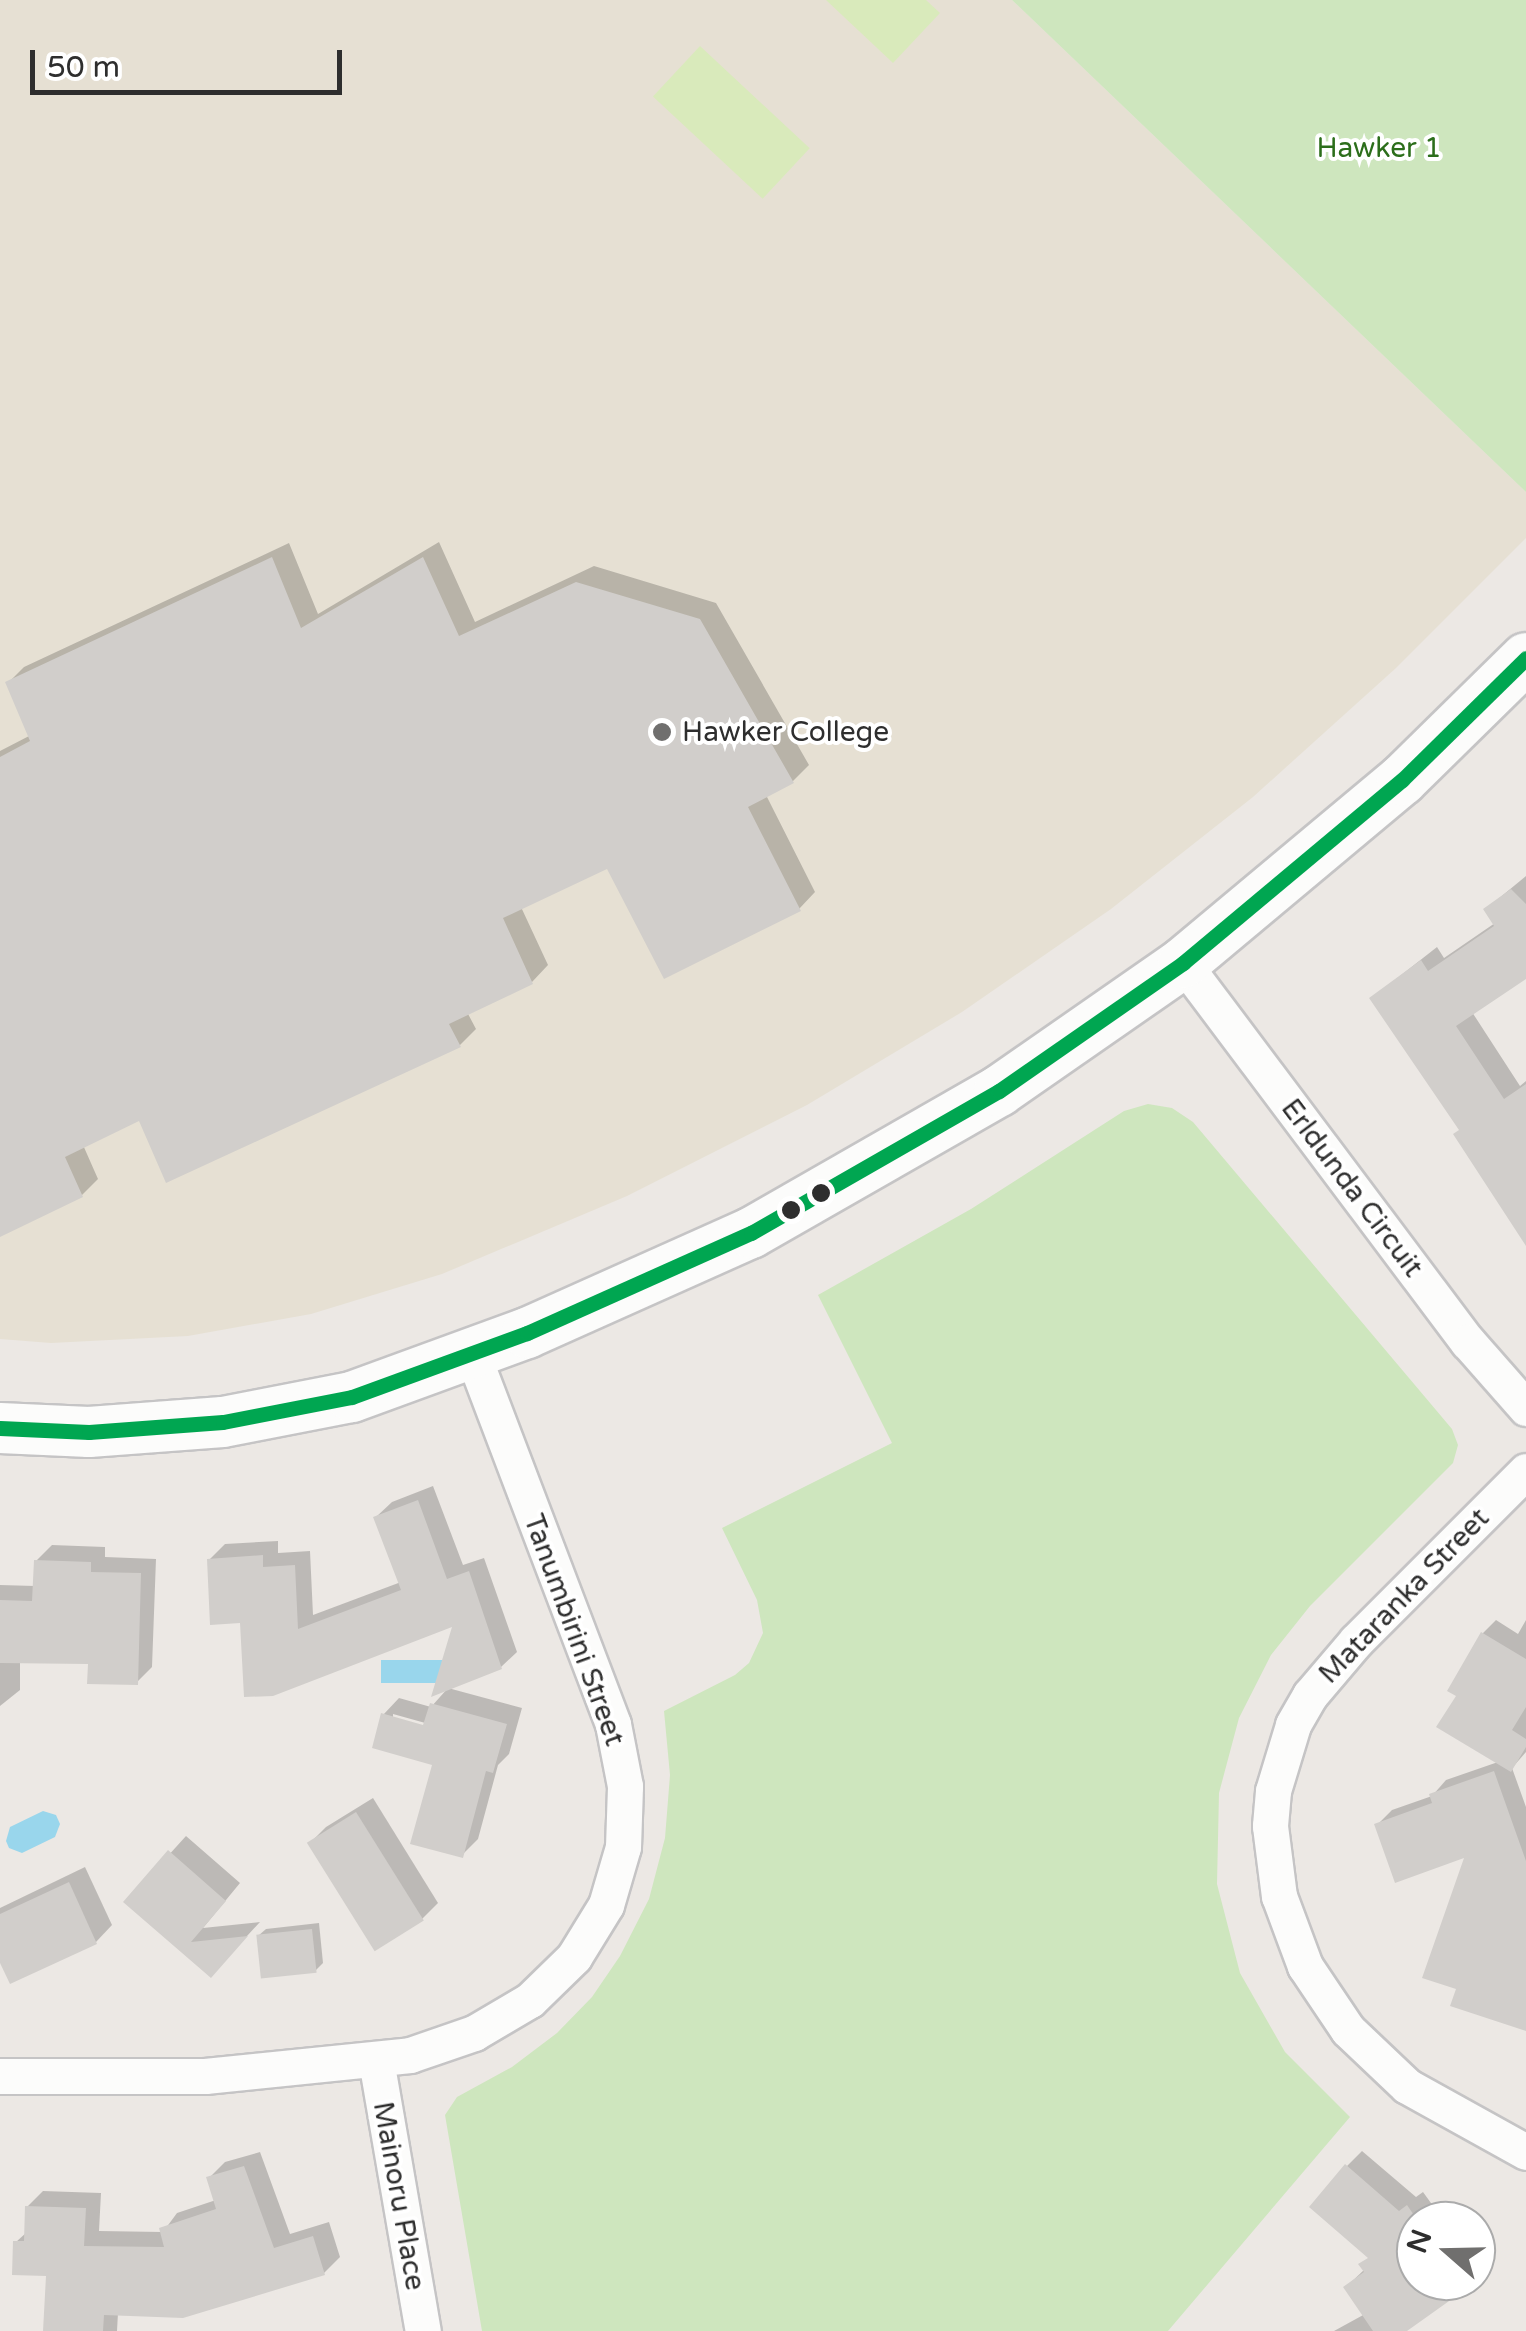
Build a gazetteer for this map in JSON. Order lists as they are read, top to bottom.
{
  "streets": {
    "street": [
      "Erldunda Circuit",
      "Mataranka Street",
      "Tanumbirini Street",
      "Mainoru Place"
    ]
  },
  "crossings": [
    ["Tanumbirini Street", "Mainoru Place"]
  ],
  "parks": ["Hawker 1"],
  "places": ["Hawker College"],
  "scale_bar": "50 m",
  "north": "left"
}
